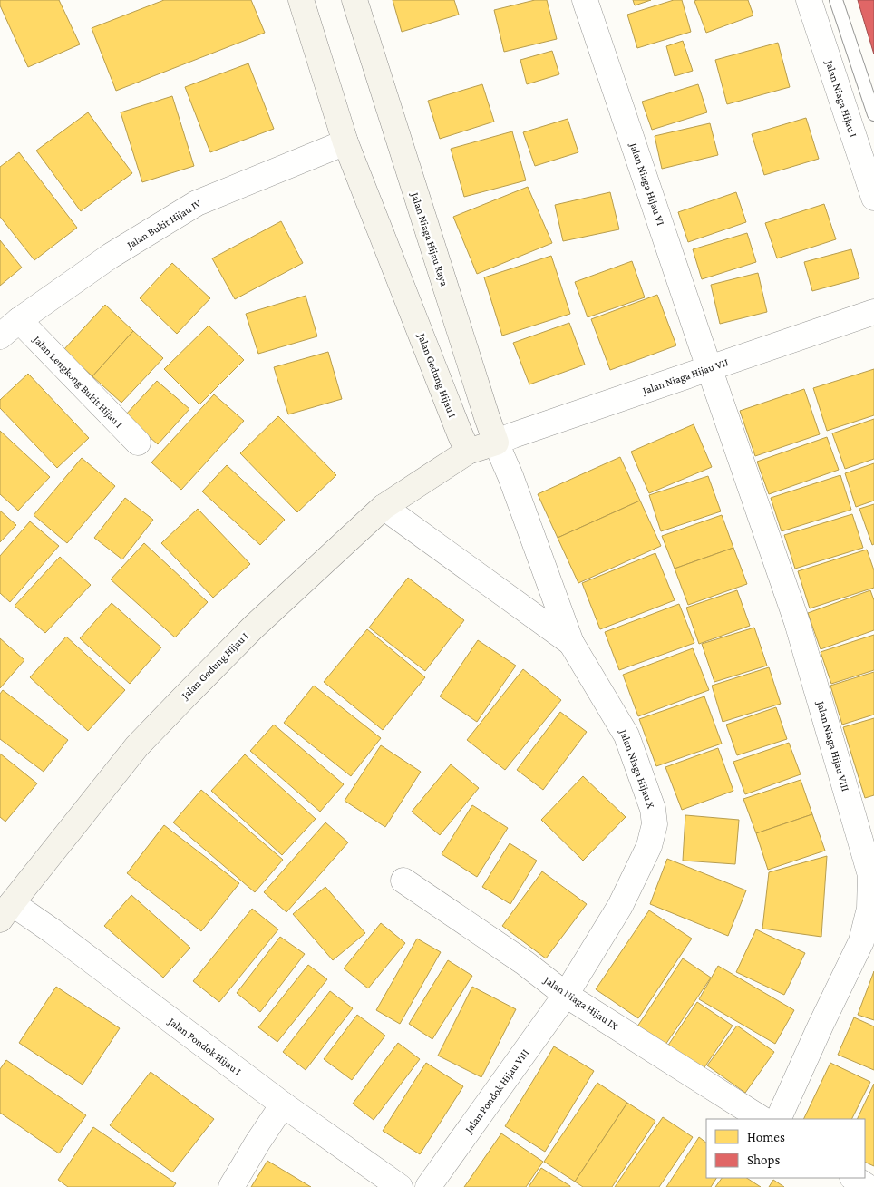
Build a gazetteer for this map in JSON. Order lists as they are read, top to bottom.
{
  "streets": {
    "street": [
      "Jalan Niaga Hijau I",
      "Jalan Niaga Hijau VI",
      "Jalan Bukit Hijau IV",
      "Jalan Niaga Hijau Raya",
      "Jalan Gedung Hijau I",
      "Jalan Niaga Hijau VII",
      "Jalan Lengkong Bukit Hijau I",
      "Jalan Niaga Hijau VIII",
      "Jalan Niaga Hijau X",
      "Jalan Niaga Hijau IX",
      "Jalan Pondok Hijau I",
      "Jalan Pondok Hijau VIII"
    ]
  },
  "crossings": [
    ["Jalan Niaga Hijau VI", "Jalan Niaga Hijau VII"],
    ["Jalan Niaga Hijau VI", "Jalan Niaga Hijau VIII"],
    ["Jalan Bukit Hijau IV", "Jalan Gedung Hijau I"],
    ["Jalan Bukit Hijau IV", "Jalan Lengkong Bukit Hijau I"],
    ["Jalan Niaga Hijau Raya", "Jalan Gedung Hijau I"],
    ["Jalan Niaga Hijau Raya", "Jalan Niaga Hijau VII"],
    ["Jalan Niaga Hijau Raya", "Jalan Niaga Hijau X"],
    ["Jalan Gedung Hijau I", "Jalan Niaga Hijau VII"],
    ["Jalan Gedung Hijau I", "Jalan Niaga Hijau X"],
    ["Jalan Gedung Hijau I", "Jalan Pondok Hijau I"],
    ["Jalan Niaga Hijau VII", "Jalan Niaga Hijau VIII"],
    ["Jalan Niaga Hijau X", "Jalan Niaga Hijau IX"],
    ["Jalan Niaga Hijau X", "Jalan Pondok Hijau VIII"],
    ["Jalan Niaga Hijau IX", "Jalan Pondok Hijau VIII"]
  ],
  "legend": ["Homes", "Shops"]
}
